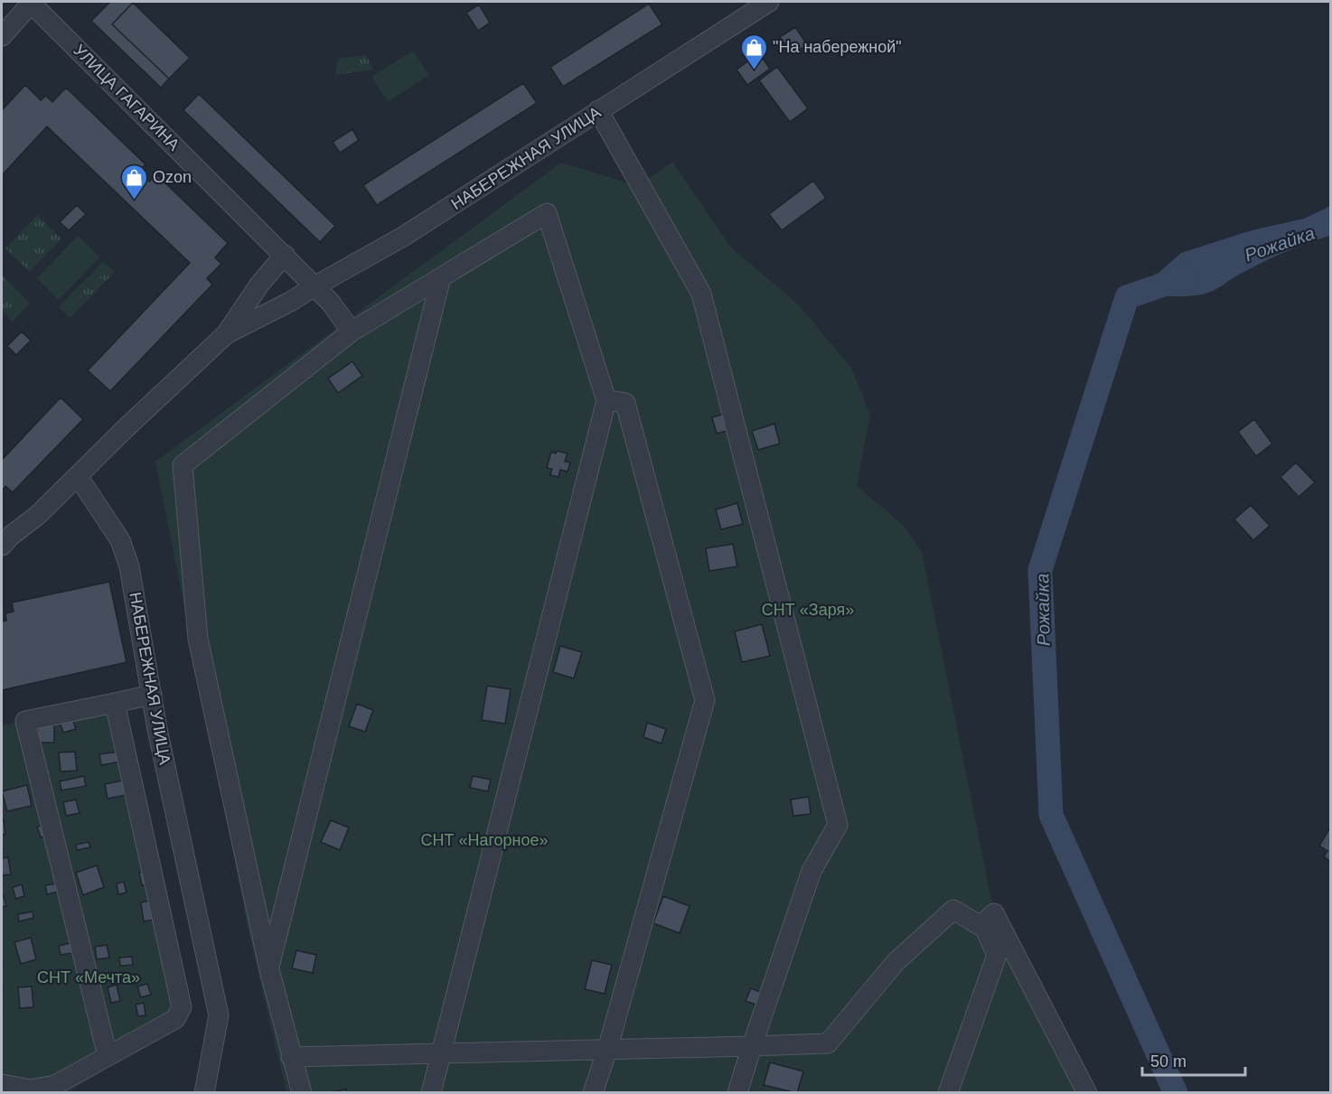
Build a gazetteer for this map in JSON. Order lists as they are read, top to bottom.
{
  "streets": {
    "street": ["УЛИЦА ГАГАРИНА", "НАБЕРЕЖНАЯ УЛИЦА"]
  },
  "crossings": [
    ["УЛИЦА ГАГАРИНА", "НАБЕРЕЖНАЯ УЛИЦА"]
  ],
  "water": ["Рожайка"],
  "parks": ["СНТ «Заря»", "СНТ «Нагорное»", "СНТ «Мечта»"],
  "places": {
    "shop": ["\"На набережной\"", "Ozon"]
  },
  "scale_bar": "50 m"
}
